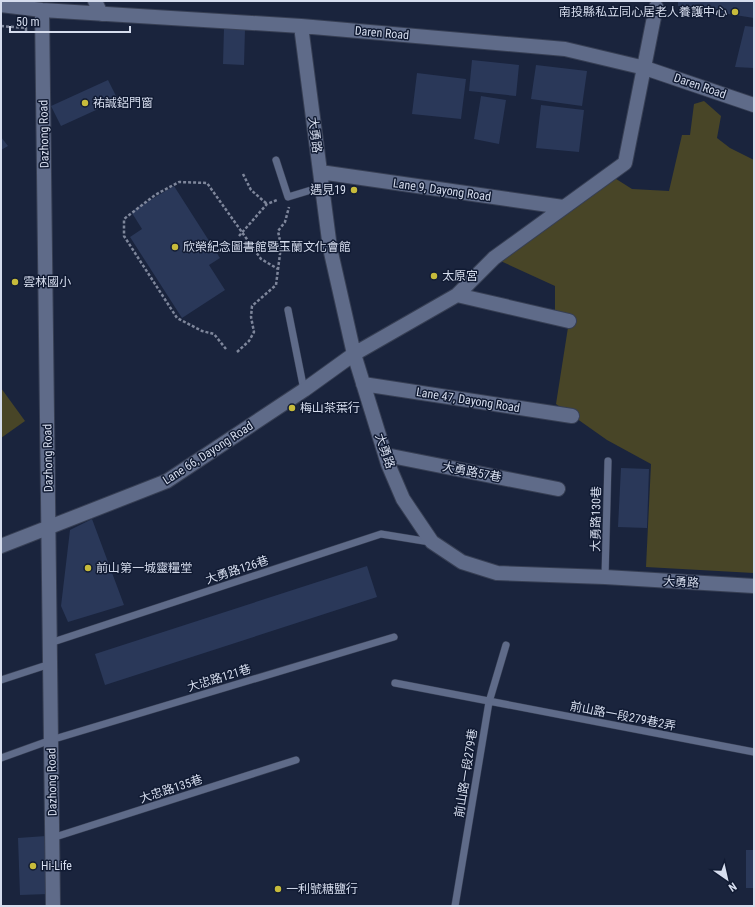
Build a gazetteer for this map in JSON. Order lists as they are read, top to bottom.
{
  "streets": {
    "street": [
      "Daren Road",
      "Dazhong Road",
      "大勇路",
      "Lane 9, Dayong Road",
      "Lane 47, Dayong Road",
      "Lane 66, Dayong Road",
      "大勇路57巷"
    ],
    "lane": [
      "大勇路130巷",
      "大勇路126巷",
      "大忠路121巷",
      "前山路一段279巷2弄",
      "前山路一段279巷",
      "大忠路135巷"
    ]
  },
  "crossings": [
    ["Daren Road", "Dazhong Road"],
    ["Daren Road", "大勇路"],
    ["Daren Road", "Lane 66, Dayong Road"],
    ["Dazhong Road", "Lane 66, Dayong Road"],
    ["Dazhong Road", "大勇路126巷"],
    ["Dazhong Road", "大忠路121巷"],
    ["Dazhong Road", "大忠路135巷"],
    ["大勇路", "Lane 9, Dayong Road"],
    ["大勇路", "Lane 47, Dayong Road"],
    ["大勇路", "Lane 66, Dayong Road"],
    ["大勇路", "大勇路57巷"],
    ["大勇路", "大勇路130巷"],
    ["大勇路", "大勇路126巷"],
    ["Lane 9, Dayong Road", "Lane 66, Dayong Road"],
    ["前山路一段279巷2弄", "前山路一段279巷"]
  ],
  "places": [
    "南投縣私立同心居老人養護中心",
    "祐誠鋁門窗",
    "遇見19",
    "欣榮紀念圖書館暨玉蘭文化會館",
    "太原宮",
    "雲林國小",
    "梅山茶葉行",
    "前山第一城靈糧堂",
    "Hi-Life",
    "一利號糖鹽行"
  ],
  "scale_bar": "50 m",
  "north": "bottom right"
}
